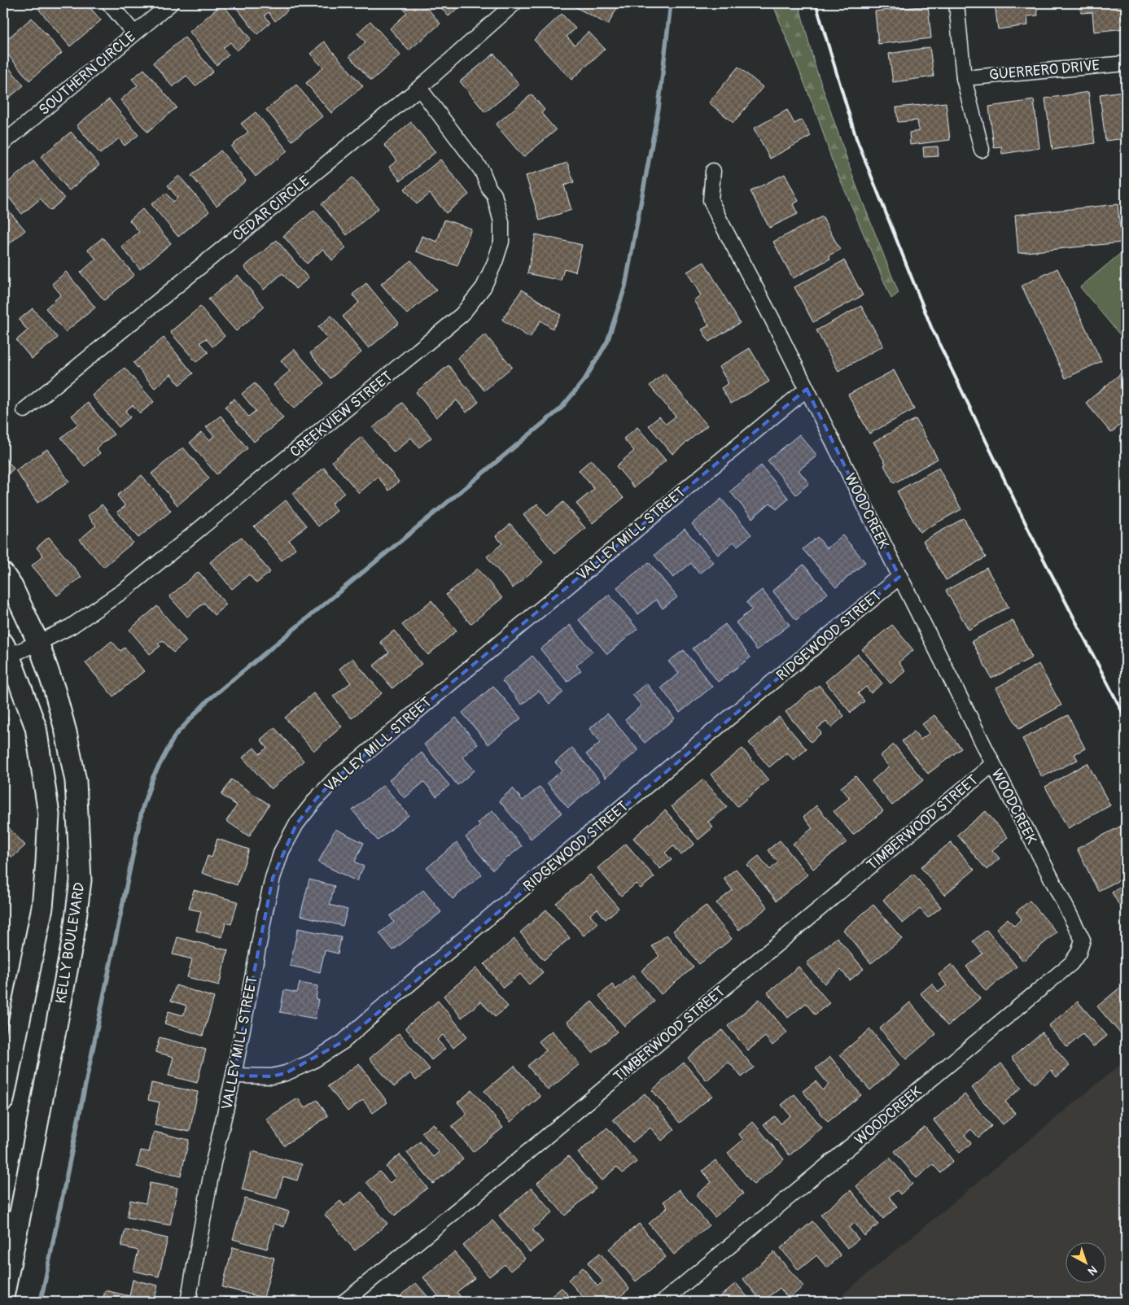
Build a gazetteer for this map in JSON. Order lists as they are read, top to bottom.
{
  "streets": {
    "main road": ["KELLY BOULEVARD"],
    "street": [
      "GUERRERO DRIVE",
      "SOUTHERN CIRCLE",
      "CEDAR CIRCLE",
      "CREEKVIEW STREET",
      "WOODCREEK",
      "VALLEY MILL STREET",
      "RIDGEWOOD STREET",
      "TIMBERWOOD STREET"
    ]
  },
  "crossings": [
    ["CEDAR CIRCLE", "CREEKVIEW STREET"],
    ["CREEKVIEW STREET", "KELLY BOULEVARD"],
    ["WOODCREEK", "VALLEY MILL STREET"],
    ["WOODCREEK", "RIDGEWOOD STREET"],
    ["WOODCREEK", "TIMBERWOOD STREET"],
    ["VALLEY MILL STREET", "RIDGEWOOD STREET"]
  ],
  "north": "bottom right"
}
